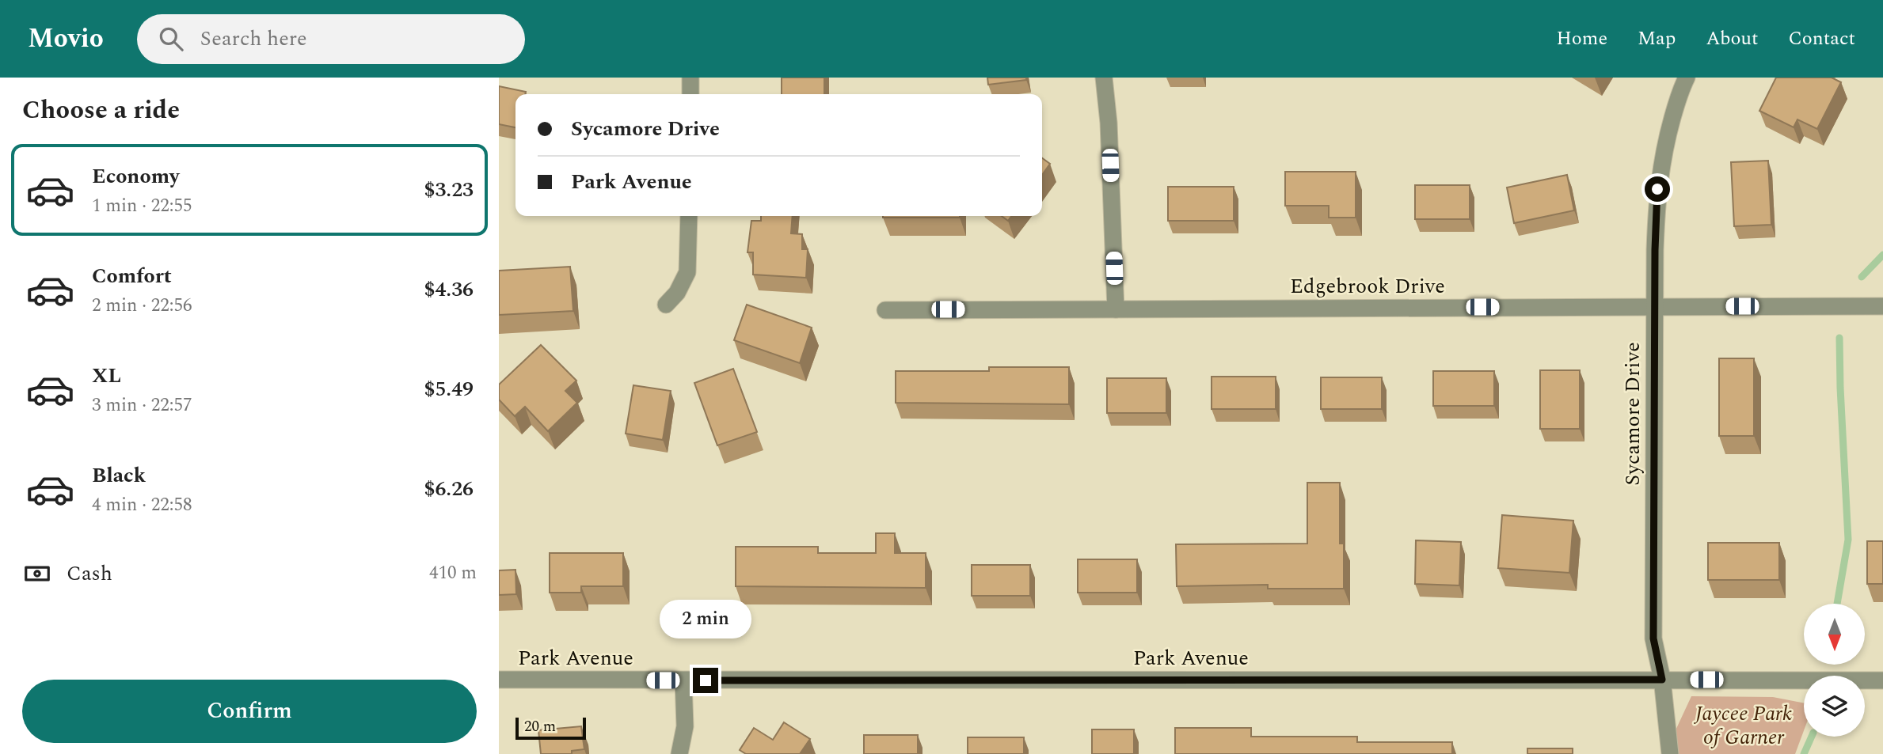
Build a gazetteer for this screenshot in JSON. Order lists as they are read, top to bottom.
{
  "streets": {
    "street": ["Edgebrook Drive", "Sycamore Drive", "Park Avenue"]
  },
  "crossings": [
    ["Edgebrook Drive", "Sycamore Drive"],
    ["Sycamore Drive", "Park Avenue"]
  ],
  "parks": ["Jaycee Park of Garner"],
  "scale_bar": "20 m",
  "north": "bottom",
  "page": {
    "header": "Movio",
    "search": "Search here",
    "nav": [
      "Home",
      "Map",
      "About",
      "Contact"
    ],
    "heading": "Choose a ride",
    "banner": ["Sycamore Drive", "Park Avenue"],
    "list": [
      {
        "name": "Economy",
        "note": "1 min · 22:55",
        "value": "$3.23"
      },
      {
        "name": "Comfort",
        "note": "2 min · 22:56",
        "value": "$4.36"
      },
      {
        "name": "XL",
        "note": "3 min · 22:57",
        "value": "$5.49"
      },
      {
        "name": "Black",
        "note": "4 min · 22:58",
        "value": "$6.26"
      }
    ],
    "pay": ["Cash", "410 m"],
    "bubble": "2 min",
    "buttons": "Confirm",
    "scale": "20 m"
  }
}
